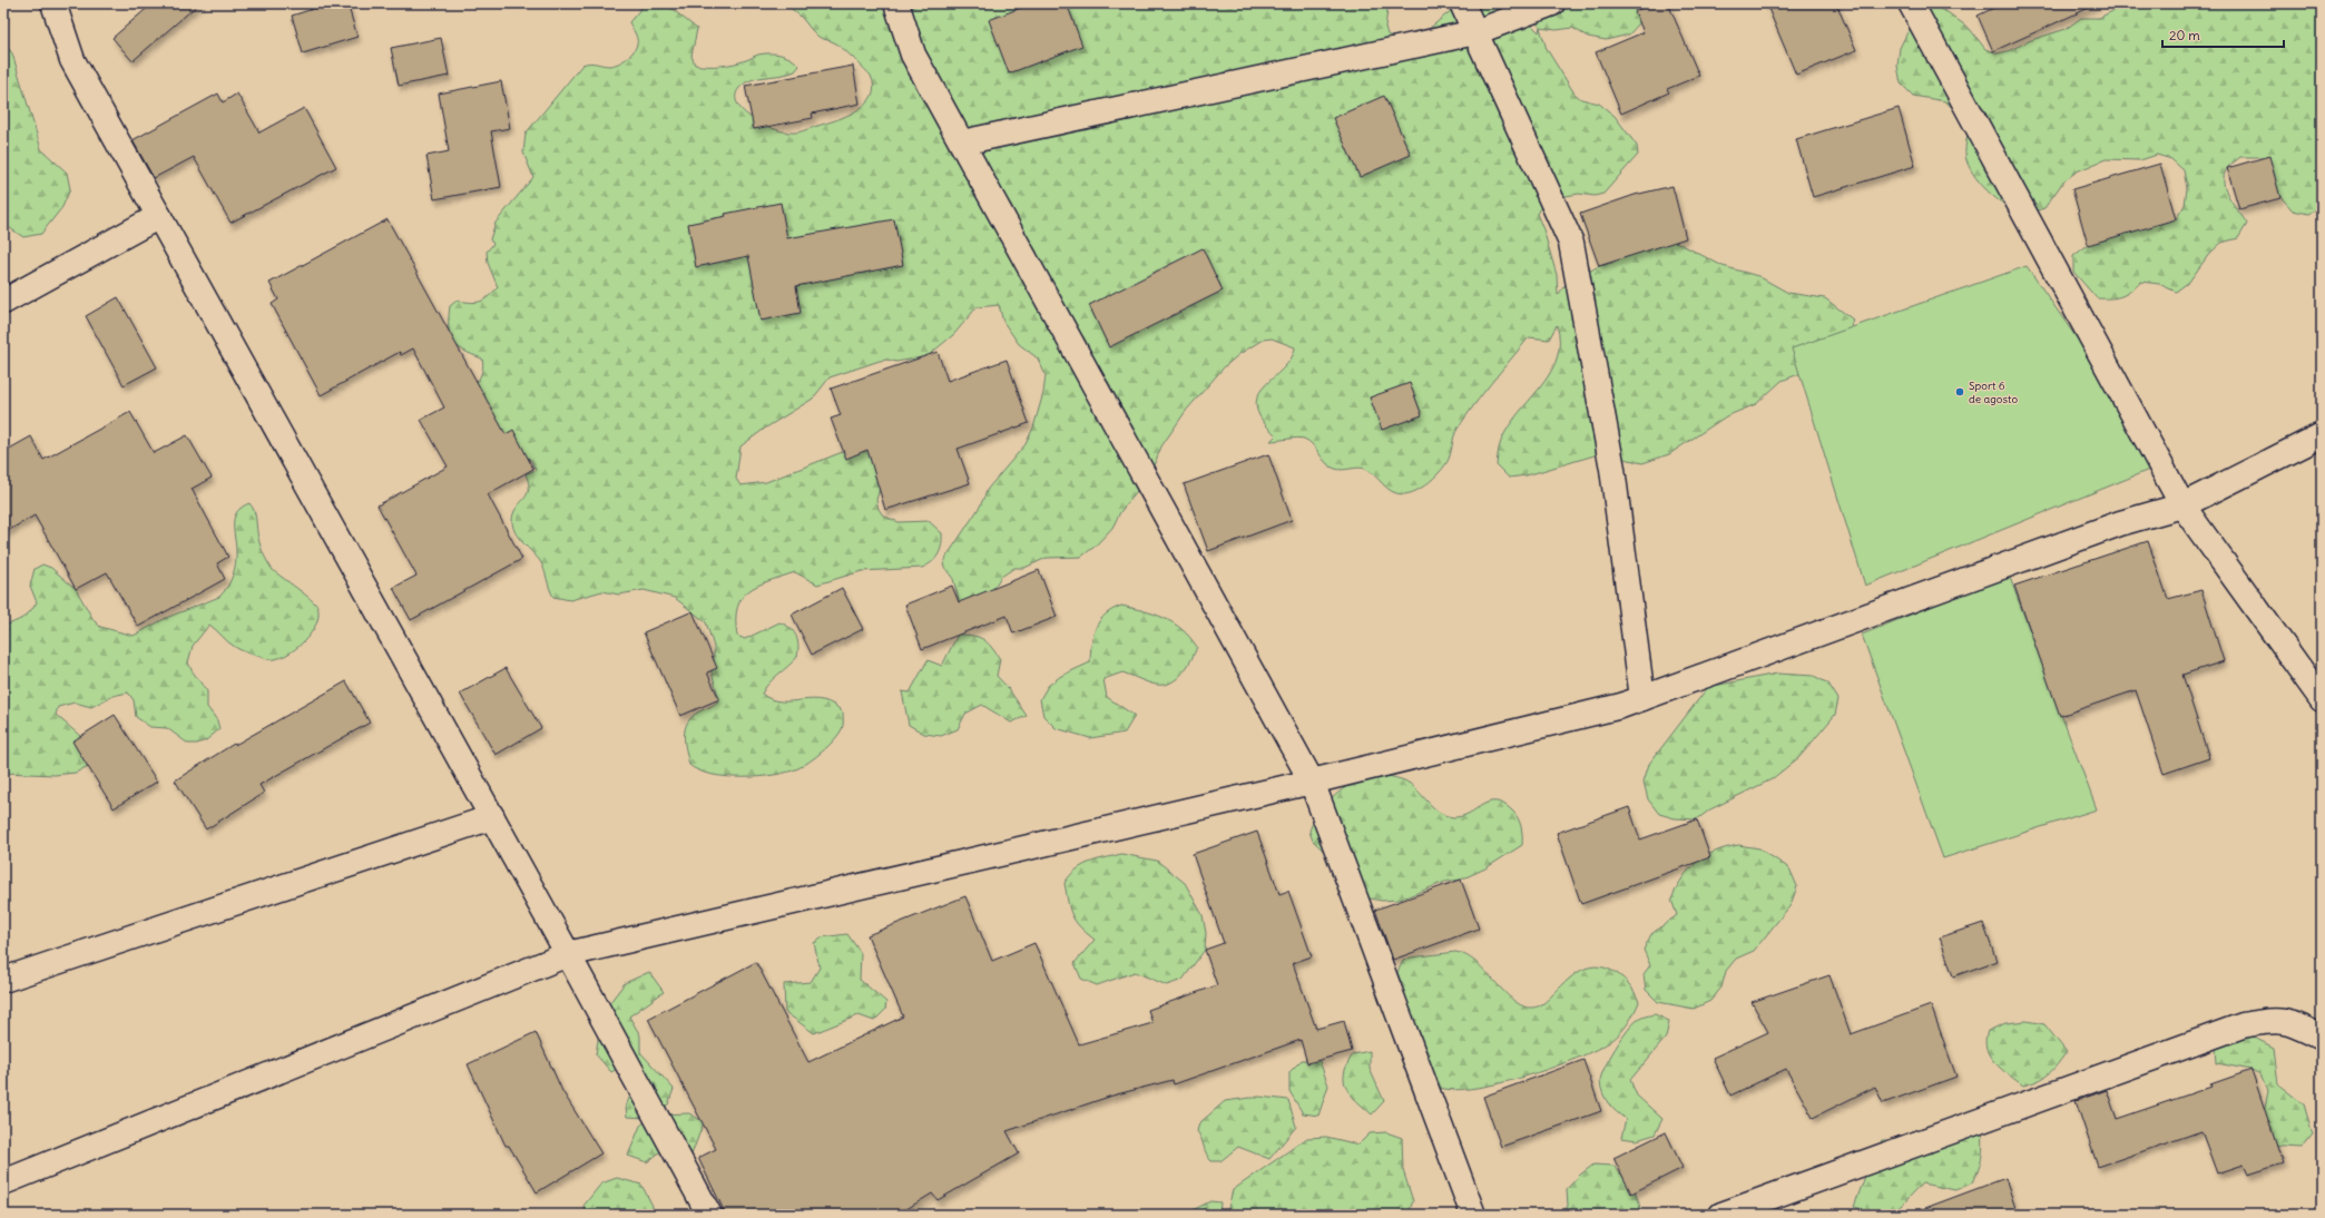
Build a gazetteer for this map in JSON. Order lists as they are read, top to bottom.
{
  "places": ["Sport 6 de agosto"],
  "scale_bar": "20 m"
}
